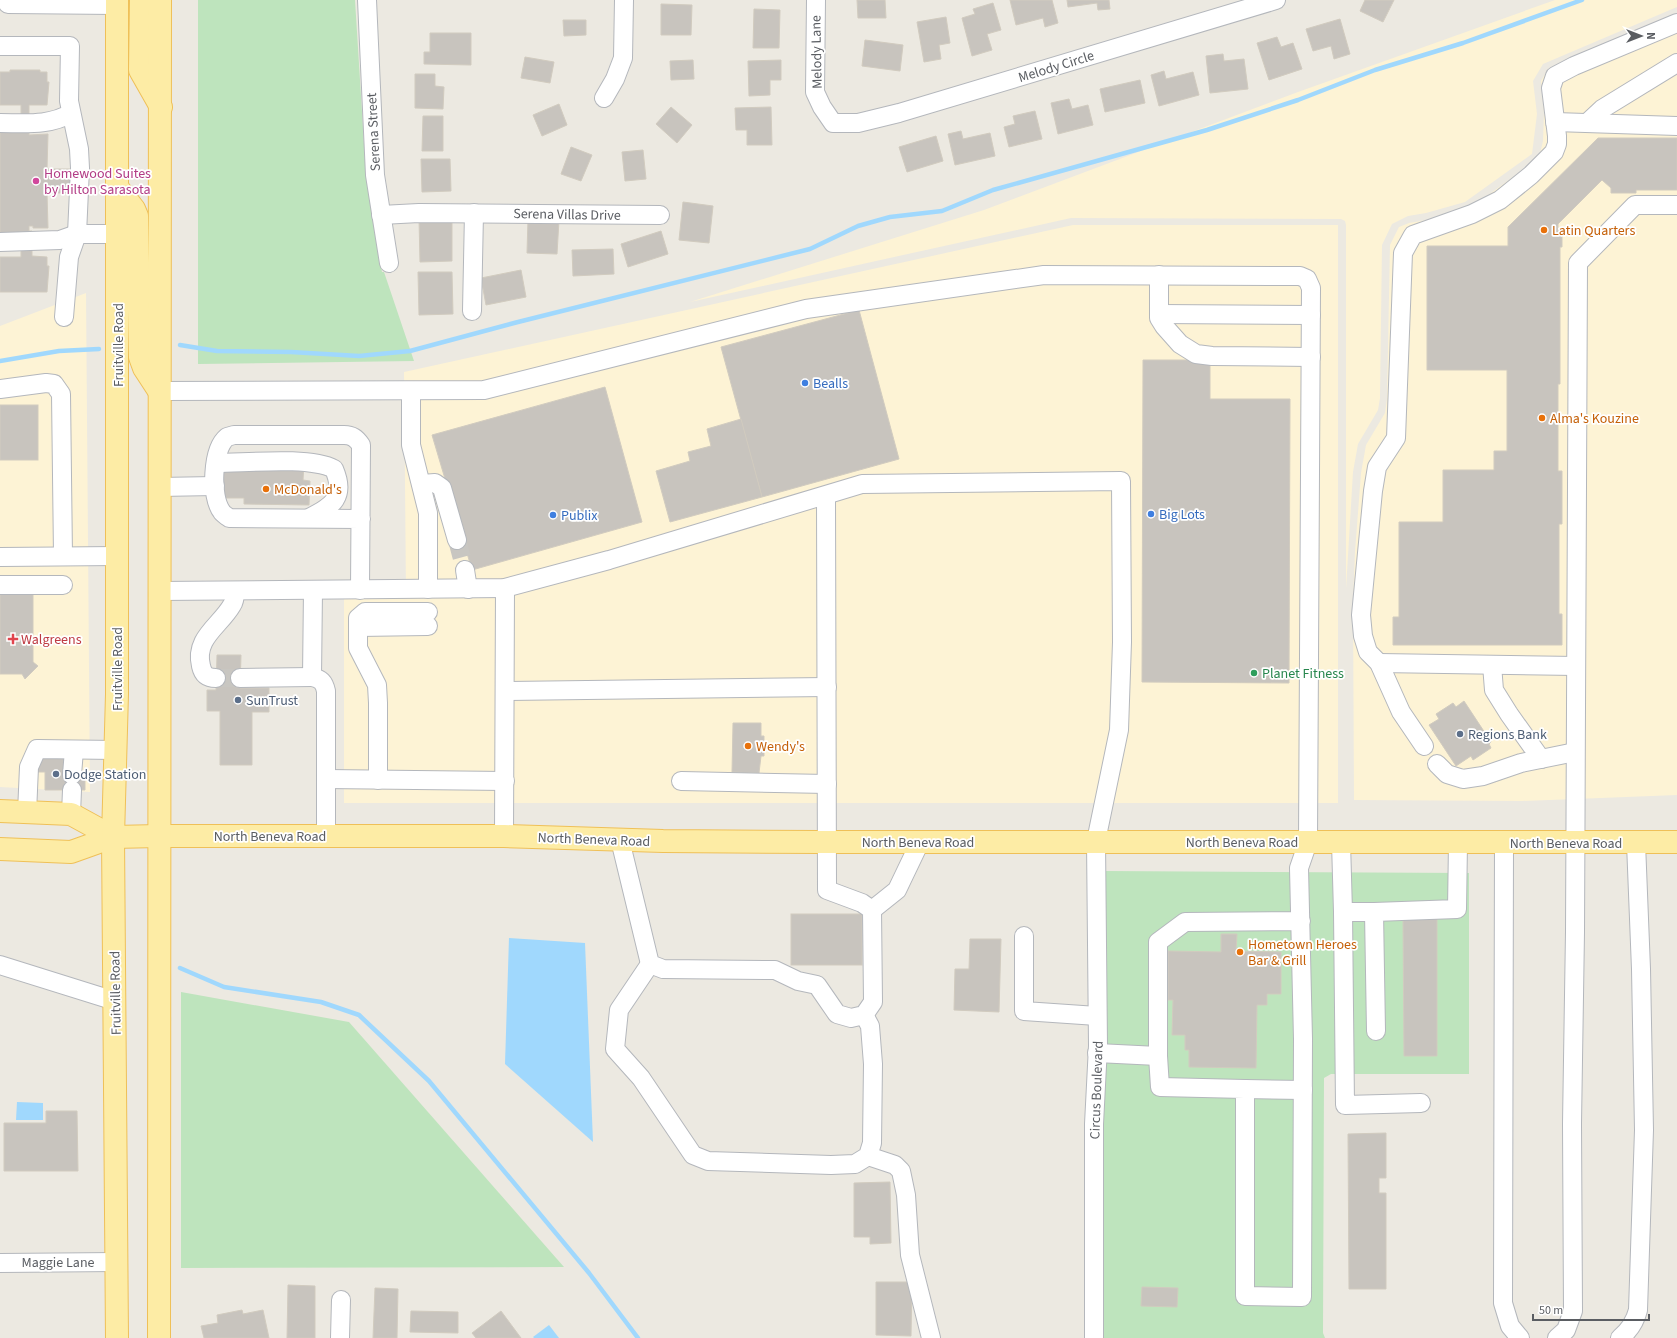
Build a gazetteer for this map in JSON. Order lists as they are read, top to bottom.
{
  "streets": {
    "main road": ["Fruitville Road", "North Beneva Road"],
    "street": [
      "Melody Lane",
      "Melody Circle",
      "Serena Street",
      "Serena Villas Drive",
      "Circus Boulevard",
      "Maggie Lane"
    ]
  },
  "crossings": [
    ["Melody Lane", "Melody Circle"],
    ["Serena Street", "Serena Villas Drive"],
    ["Fruitville Road", "North Beneva Road"],
    ["Fruitville Road", "Maggie Lane"],
    ["North Beneva Road", "Circus Boulevard"]
  ],
  "places": {
    "other": [
      "Homewood Suites by Hilton Sarasota",
      "Latin Quarters",
      "Bealls",
      "Alma's Kouzine",
      "McDonald's",
      "Big Lots",
      "Publix",
      "Planet Fitness",
      "SunTrust",
      "Regions Bank",
      "Wendy's",
      "Dodge Station",
      "Hometown Heroes Bar & Grill"
    ],
    "health": ["Walgreens"]
  },
  "scale_bar": "50 m",
  "north": "right"
}
